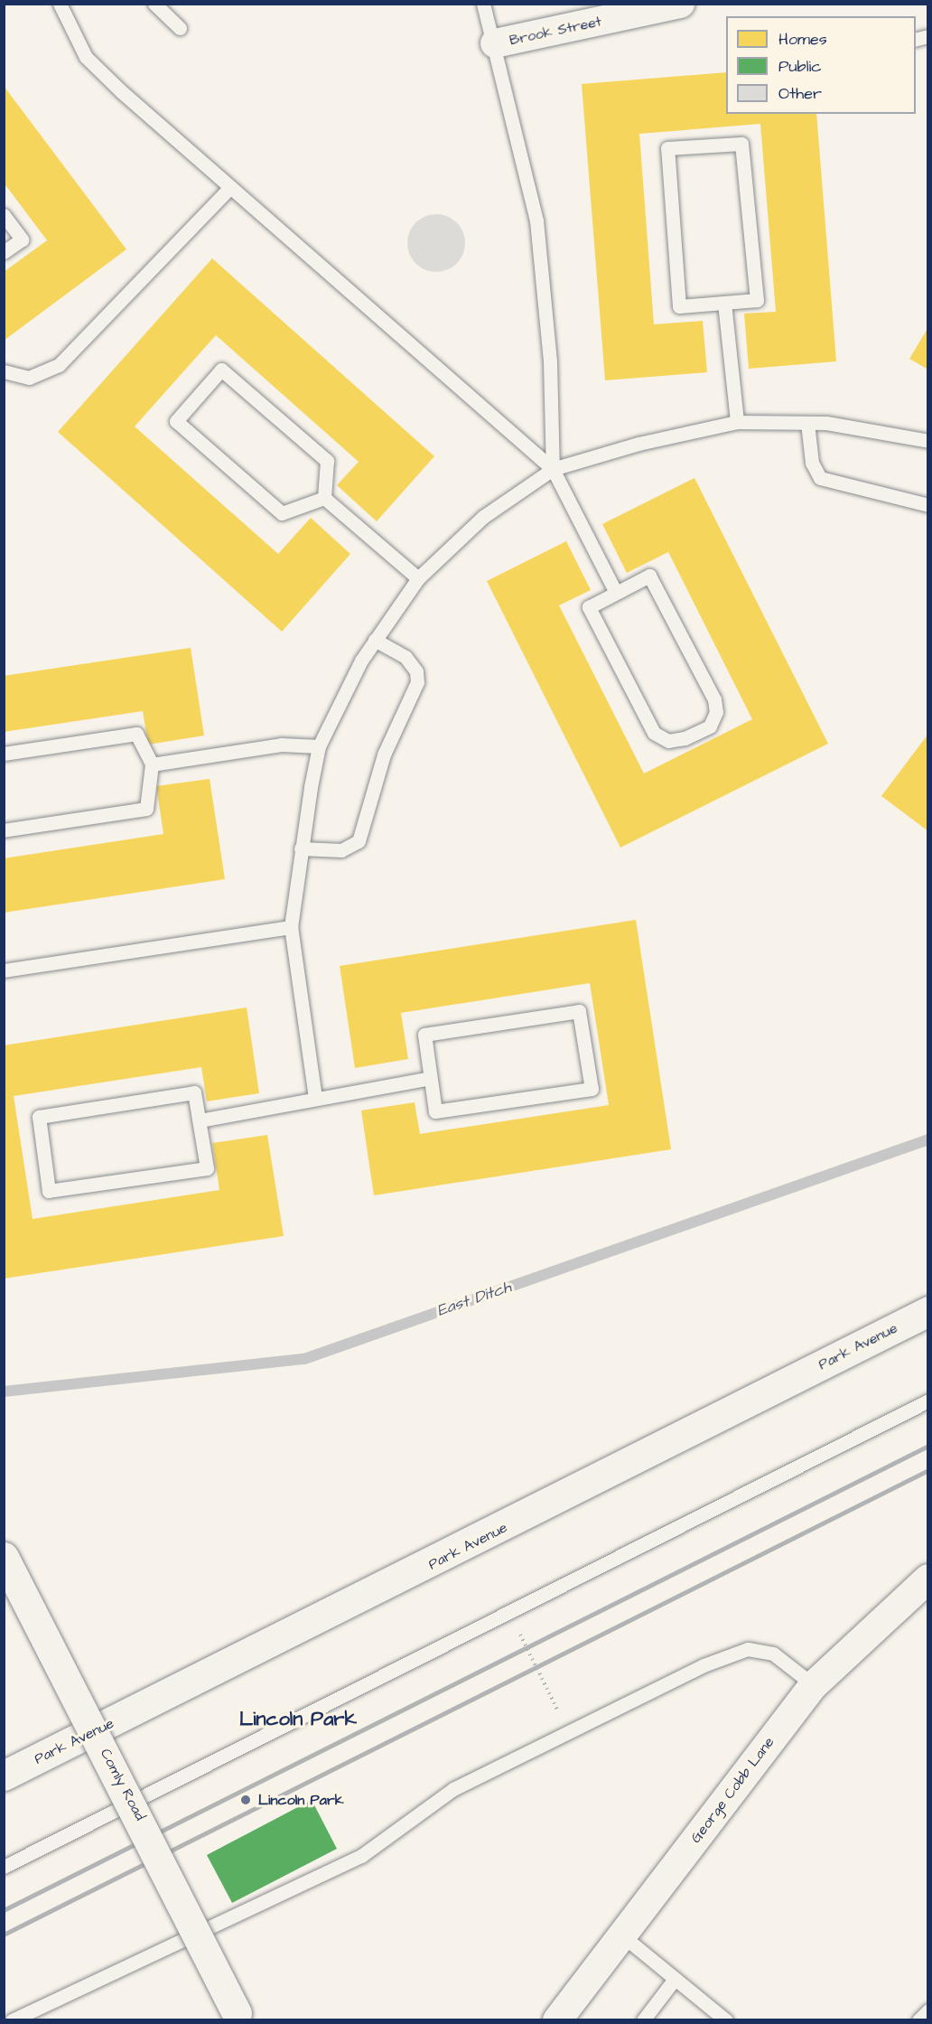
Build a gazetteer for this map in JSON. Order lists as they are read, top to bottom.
{
  "streets": {
    "street": [
      "Brook Street",
      "Park Avenue",
      "Comly Road",
      "George Cobb Lane"
    ]
  },
  "districts": ["Lincoln Park"],
  "water": ["East Ditch"],
  "places": ["Lincoln Park"],
  "legend": ["Homes", "Public", "Other"]
}
